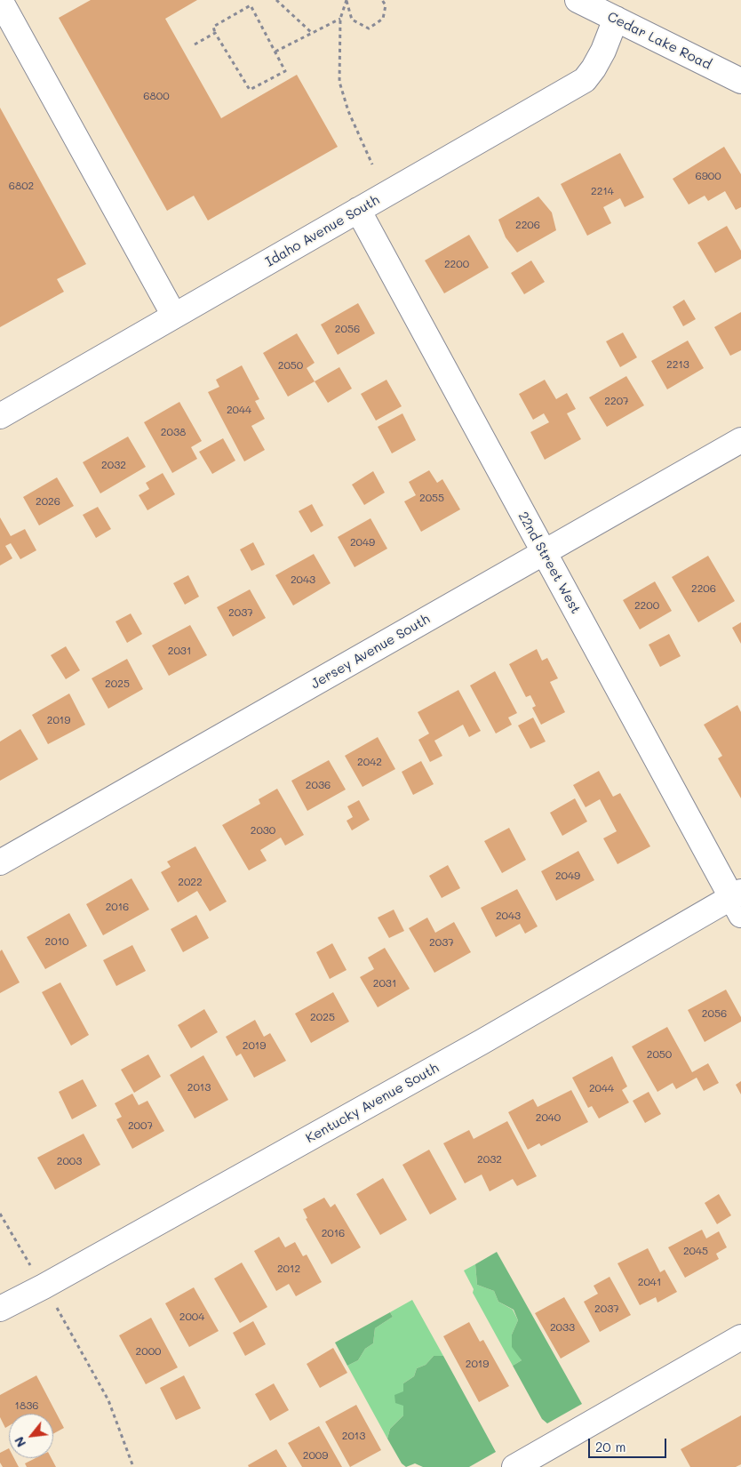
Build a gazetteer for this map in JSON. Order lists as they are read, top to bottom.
{
  "streets": {
    "street": [
      "Cedar Lake Road",
      "Idaho Avenue South",
      "22nd Street West",
      "Jersey Avenue South",
      "Kentucky Avenue South"
    ]
  },
  "crossings": [
    ["Cedar Lake Road", "Idaho Avenue South"],
    ["Idaho Avenue South", "22nd Street West"],
    ["22nd Street West", "Jersey Avenue South"],
    ["22nd Street West", "Kentucky Avenue South"]
  ],
  "house_numbers": [
    "6800",
    "6900",
    "6802",
    "2214",
    "2206",
    "2200",
    "2056",
    "2213",
    "2050",
    "2207",
    "2044",
    "2038",
    "2032",
    "2055",
    "2026",
    "2049",
    "2043",
    "2206",
    "2200",
    "2037",
    "2031",
    "2025",
    "2019",
    "2042",
    "2036",
    "2030",
    "2049",
    "2022",
    "2016",
    "2043",
    "2010",
    "2037",
    "2031",
    "2056",
    "2025",
    "2019",
    "2050",
    "2013",
    "2044",
    "2040",
    "2007",
    "2032",
    "2003",
    "2016",
    "2045",
    "2012",
    "2041",
    "2037",
    "2004",
    "2033",
    "2000",
    "2019",
    "1836",
    "2013",
    "2009"
  ],
  "scale_bar": "20 m",
  "north": "bottom left"
}
